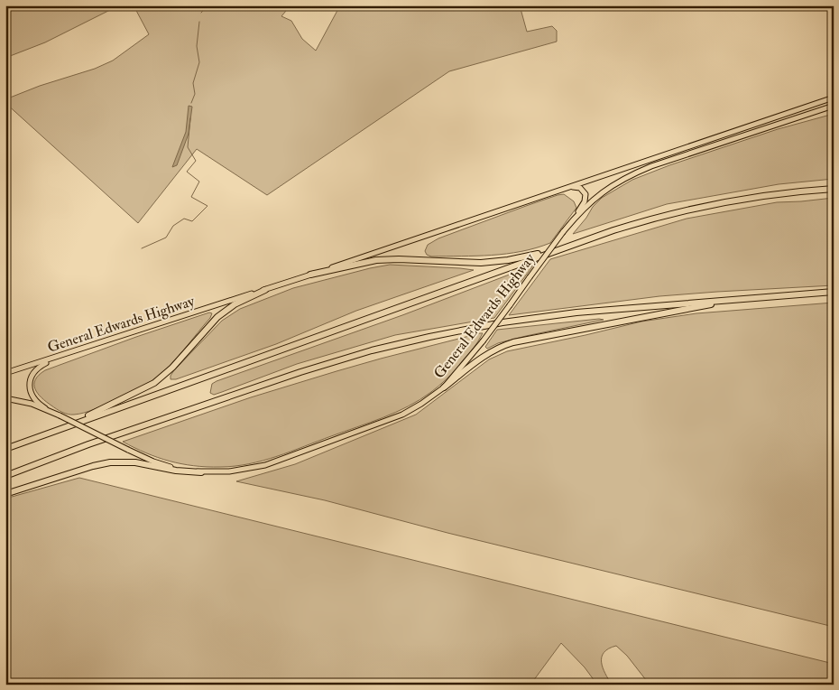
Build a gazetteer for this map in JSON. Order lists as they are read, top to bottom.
{
  "streets": {
    "main road": ["General Edwards Highway"]
  }
}
